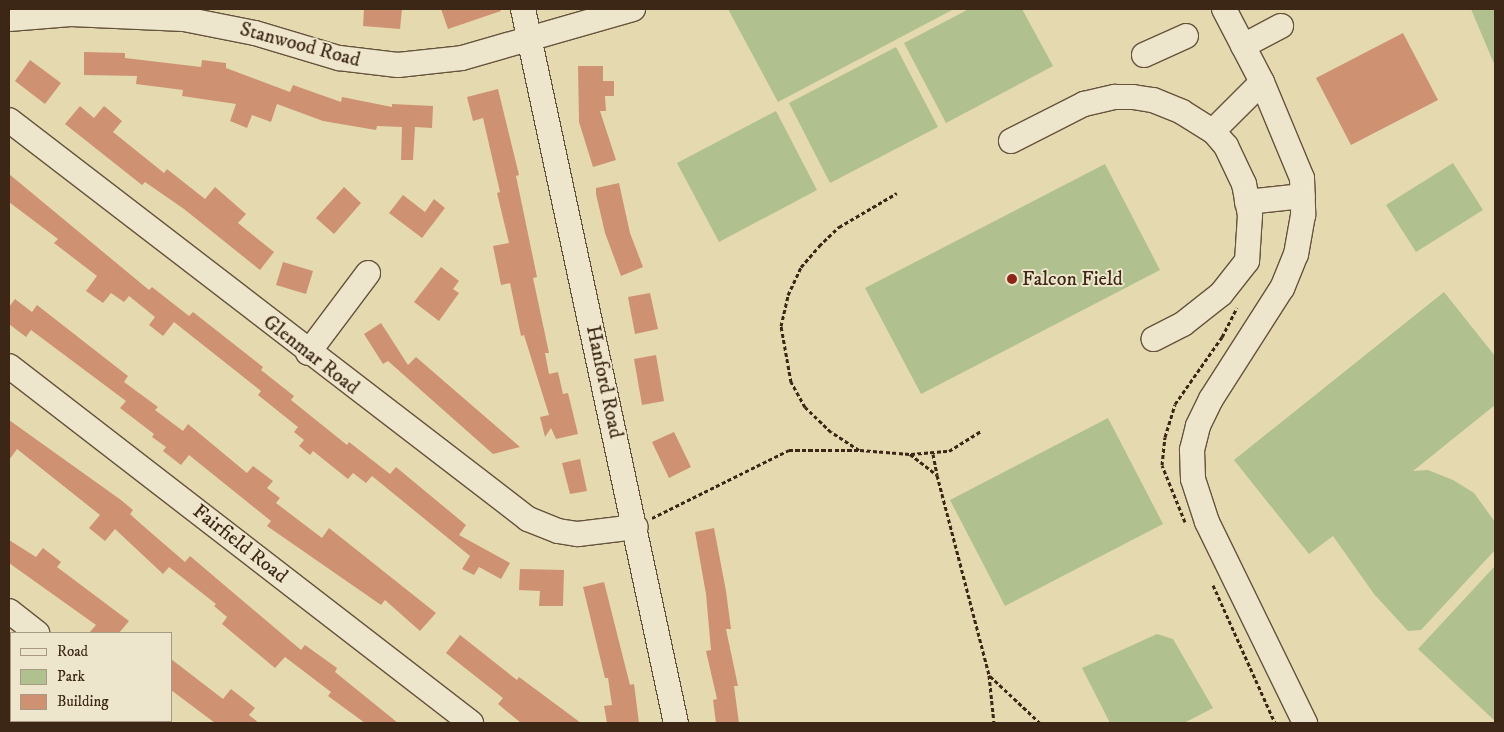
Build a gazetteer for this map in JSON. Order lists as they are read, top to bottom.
{
  "streets": {
    "street": [
      "Stanwood Road",
      "Glenmar Road",
      "Hanford Road",
      "Fairfield Road"
    ]
  },
  "crossings": [
    ["Stanwood Road", "Hanford Road"],
    ["Glenmar Road", "Hanford Road"]
  ],
  "places": ["Falcon Field"],
  "legend": ["Road", "Park", "Building"]
}
